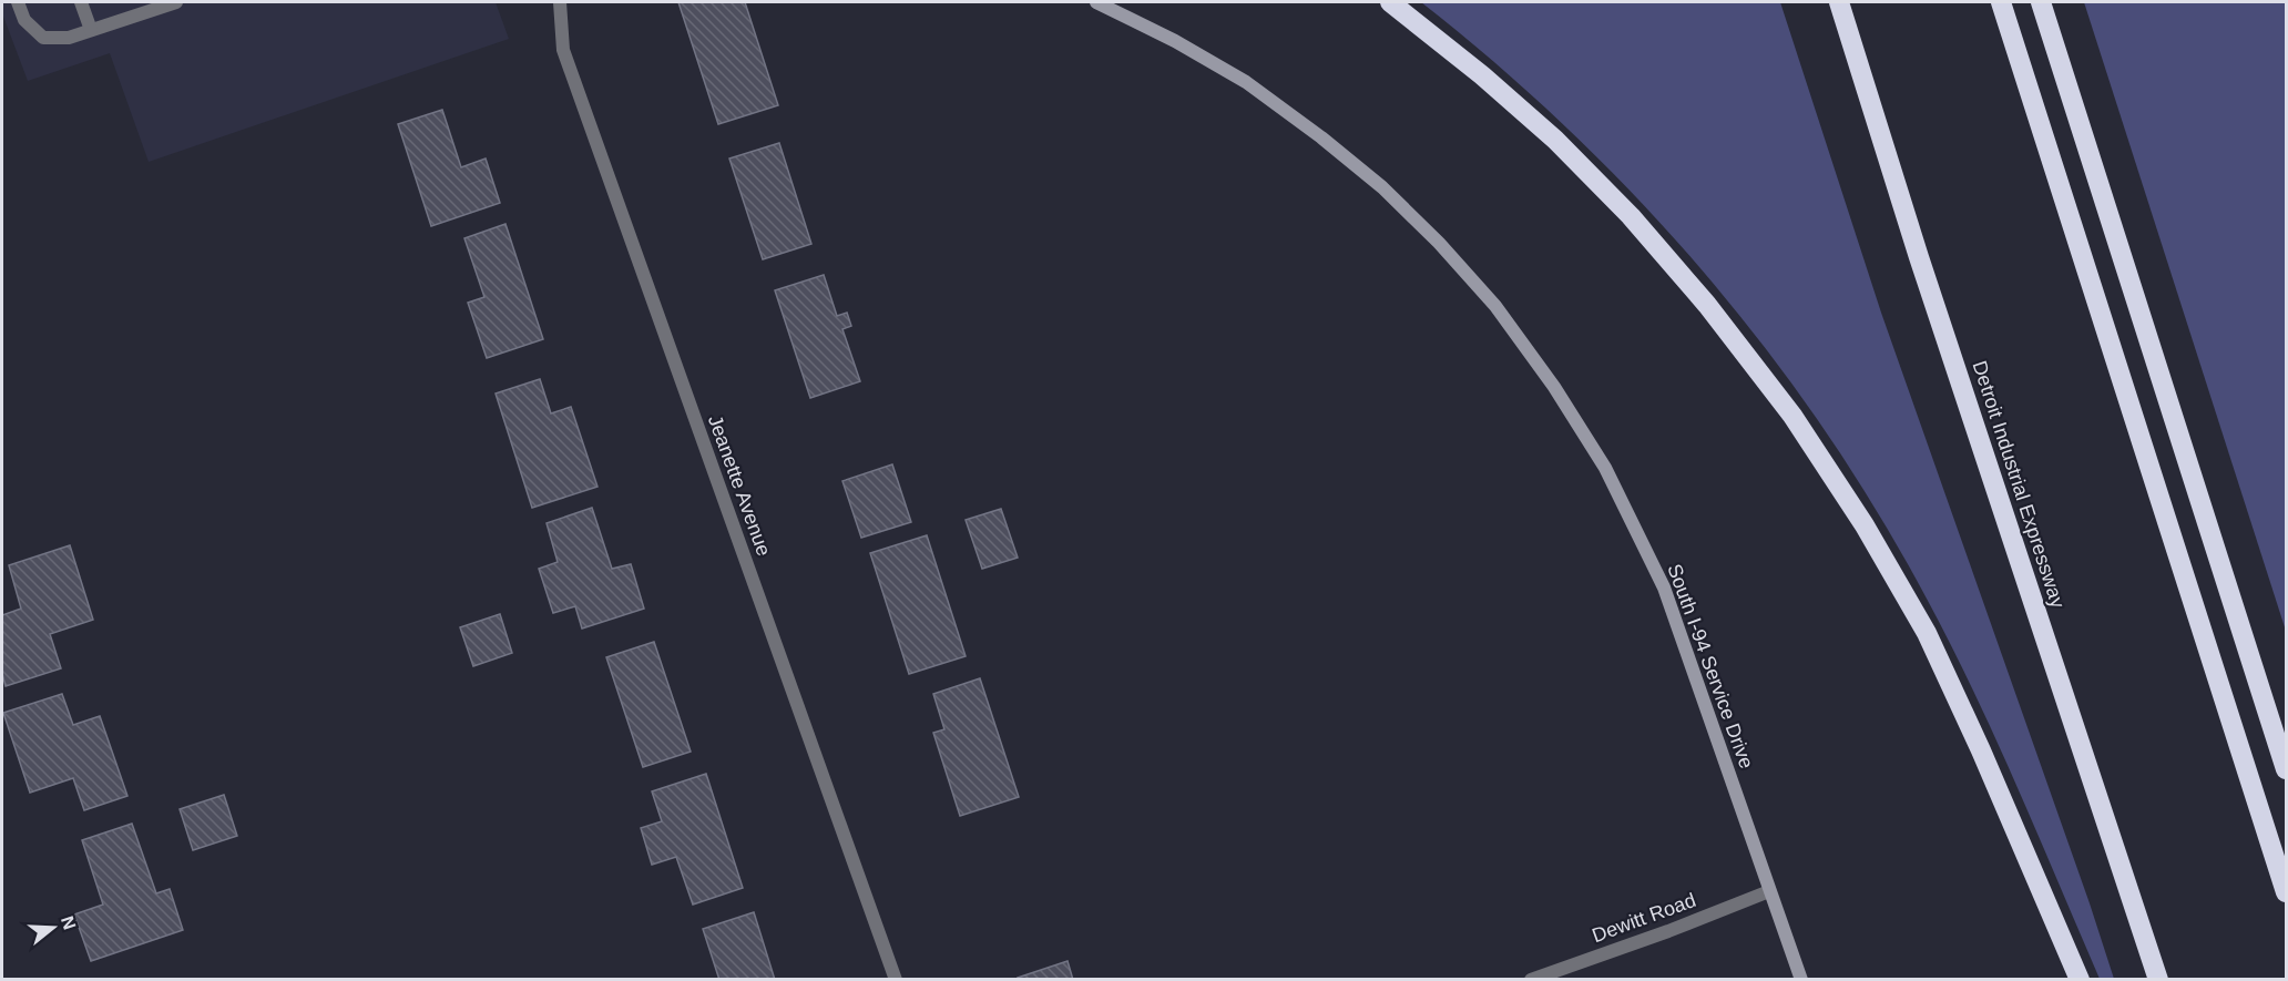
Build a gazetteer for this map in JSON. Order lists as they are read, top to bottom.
{
  "streets": {
    "highway": ["Detroit Industrial Expressway"],
    "street": ["Jeanette Avenue", "South I-94 Service Drive", "Dewitt Road"]
  },
  "crossings": [
    ["South I-94 Service Drive", "Dewitt Road"]
  ],
  "north": "right"
}
